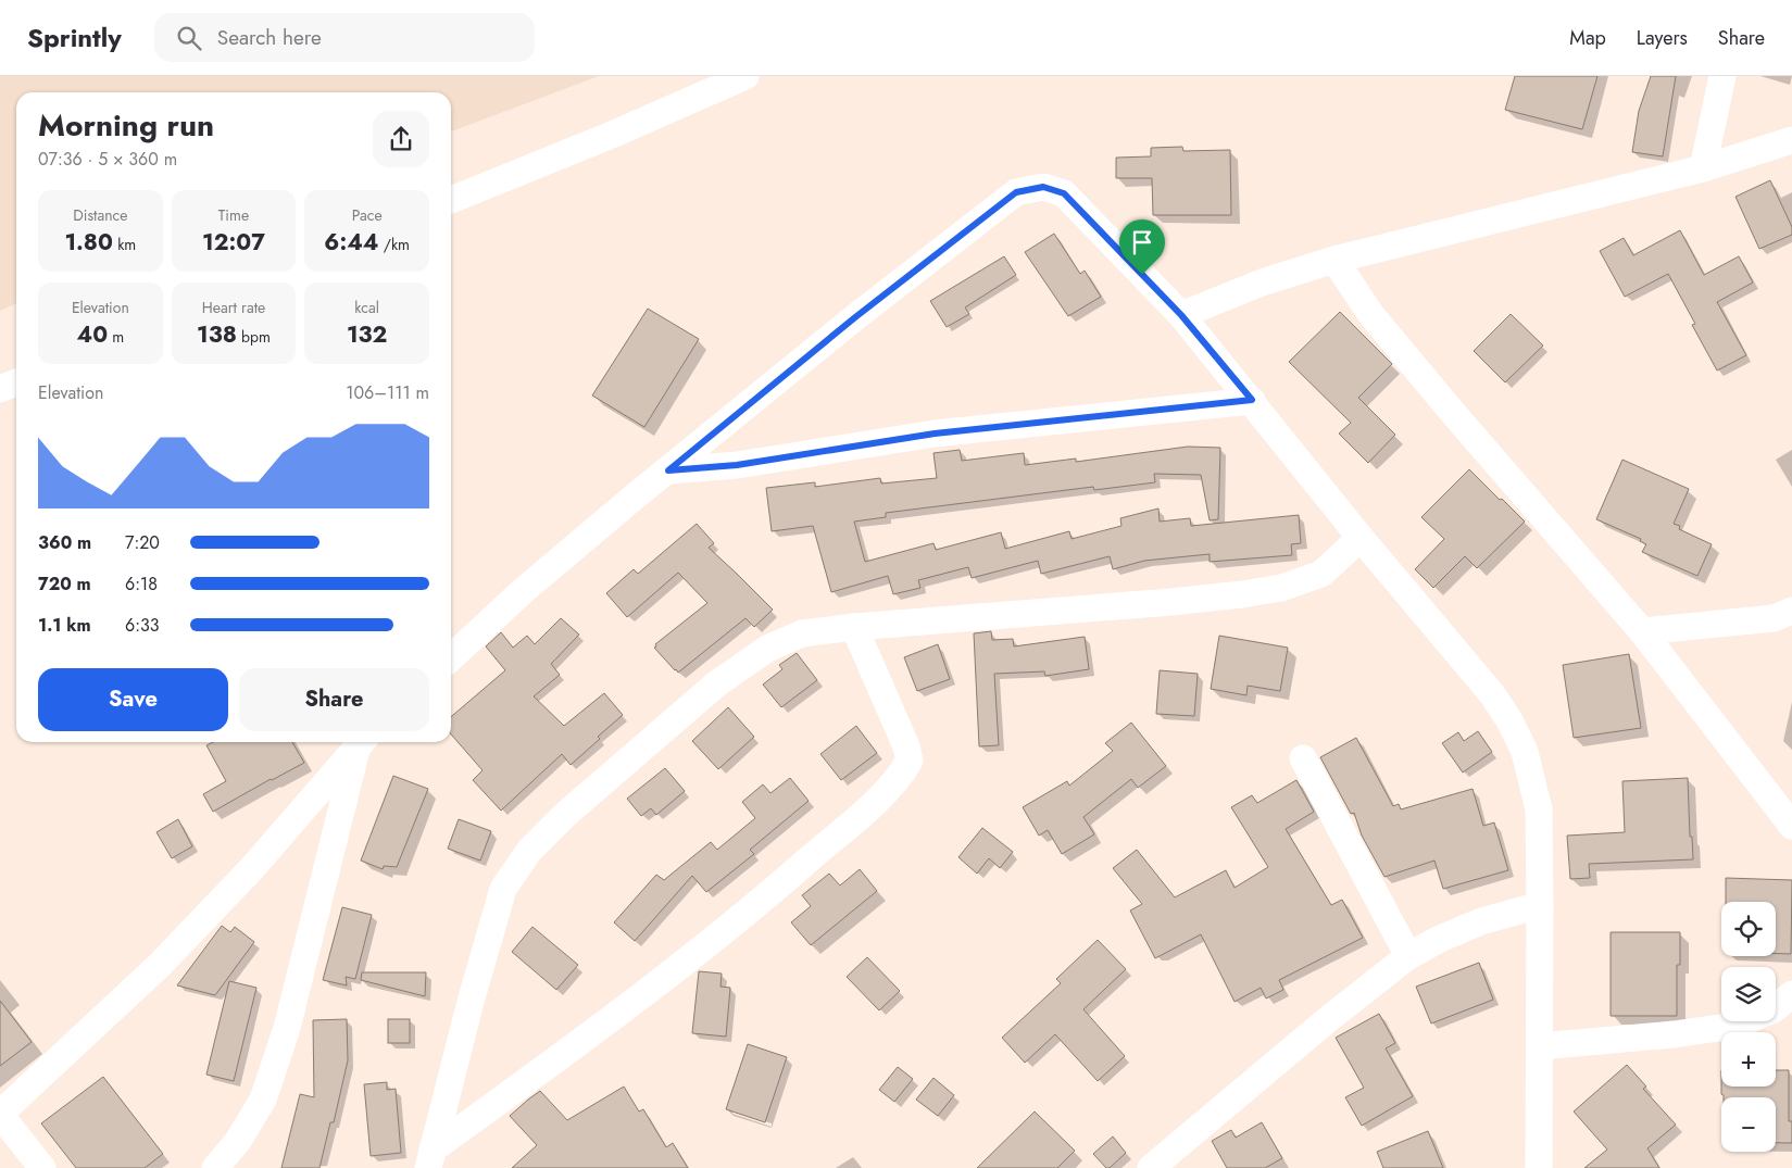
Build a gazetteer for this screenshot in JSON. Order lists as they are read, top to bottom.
{
  "page": {
    "header": "Sprintly",
    "search": "Search here",
    "nav": ["Map", "Layers", "Share"],
    "heading": ["Morning run", "07:36 · 5 × 360 m"],
    "stats": [
      ["Distance", "1.80 km"],
      ["Time", "12:07"],
      ["Pace", "6:44 /km"],
      ["Elevation", "40 m"],
      ["Heart rate", "138 bpm"],
      ["kcal", "132"]
    ],
    "chart": ["Elevation", "106–111 m"],
    "list": [
      {
        "name": "360 m",
        "note": "7:20"
      },
      {
        "name": "720 m",
        "note": "6:18"
      },
      {
        "name": "1.1 km",
        "note": "6:33"
      }
    ],
    "buttons": ["Save", "Share"],
    "map_buttons": ["+", "−"]
  }
}
